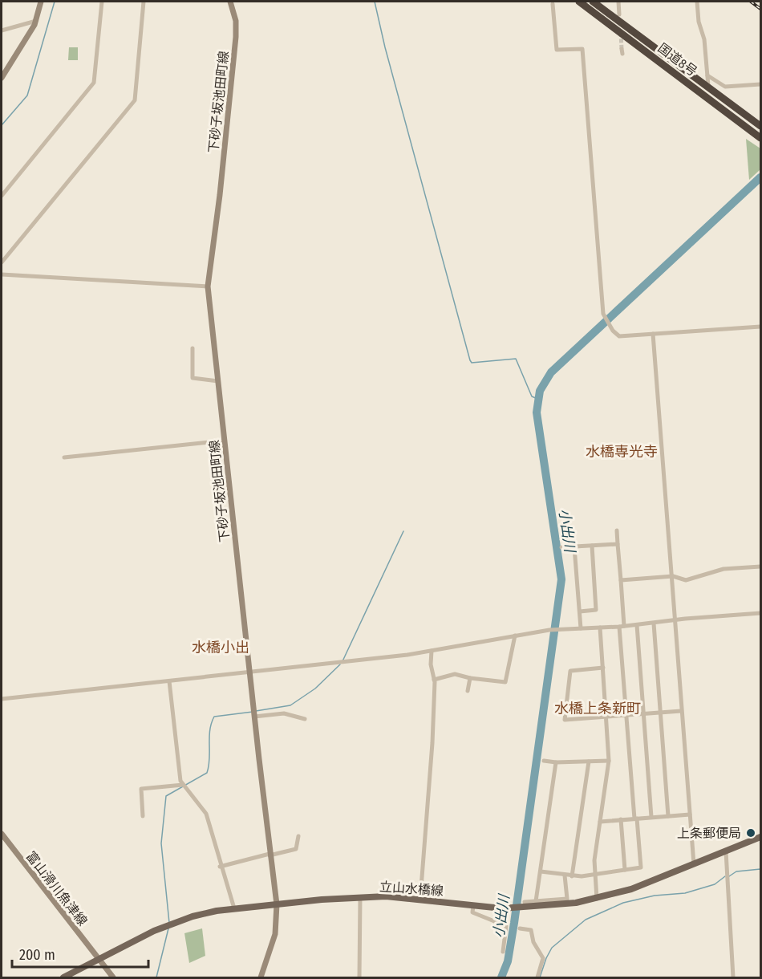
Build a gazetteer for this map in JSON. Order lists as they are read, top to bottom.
{
  "streets": {
    "highway": ["国道8号"],
    "main road": ["下砂子坂池田町線", "富山滑川魚津線", "立山水橋線"]
  },
  "crossings": [
    ["下砂子坂池田町線", "立山水橋線"],
    ["富山滑川魚津線", "立山水橋線"]
  ],
  "districts": ["水橋専光寺", "水橋小出", "水橋上条新町"],
  "water": ["小出川"],
  "places": ["上条郵便局"],
  "scale_bar": "200 m"
}
